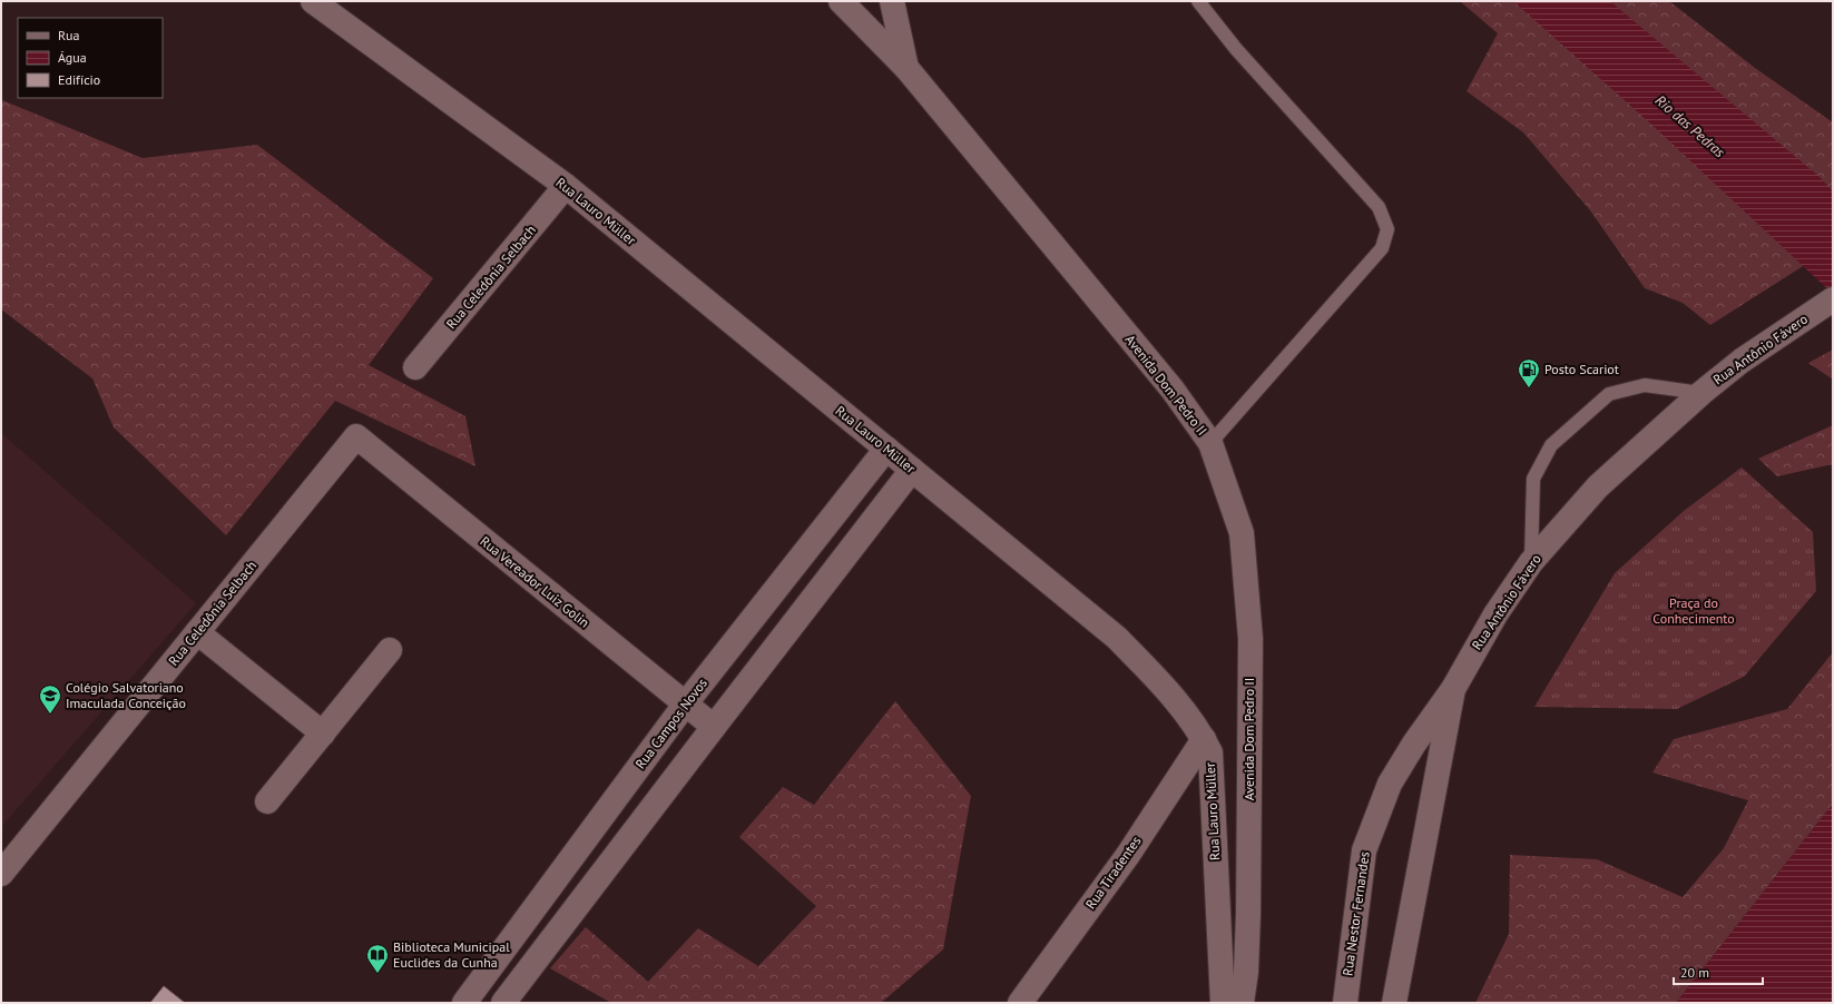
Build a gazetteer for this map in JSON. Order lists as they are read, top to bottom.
{
  "streets": {
    "street": [
      "Rua Lauro Müller",
      "Rua Celedônia Selbach",
      "Rua Antônio Fávero",
      "Avenida Dom Pedro II",
      "Rua Vereador Luiz Golin",
      "Rua Campos Novos",
      "Rua Tiradentes",
      "Rua Nestor Fernandes"
    ]
  },
  "crossings": [
    ["Rua Lauro Müller", "Rua Celedônia Selbach"],
    ["Rua Lauro Müller", "Rua Campos Novos"],
    ["Rua Lauro Müller", "Rua Tiradentes"],
    ["Rua Celedônia Selbach", "Rua Vereador Luiz Golin"],
    ["Rua Antônio Fávero", "Rua Nestor Fernandes"],
    ["Rua Vereador Luiz Golin", "Rua Campos Novos"]
  ],
  "water": ["Rio das Pedras"],
  "parks": ["Praça do Conhecimento"],
  "places": {
    "fuel station": ["Posto Scariot"],
    "school or university": ["Colégio Salvatoriano Imaculada Conceição"],
    "library": ["Biblioteca Municipal Euclides da Cunha"]
  },
  "legend": ["Rua", "Água", "Edifício"],
  "scale_bar": "20 m"
}
